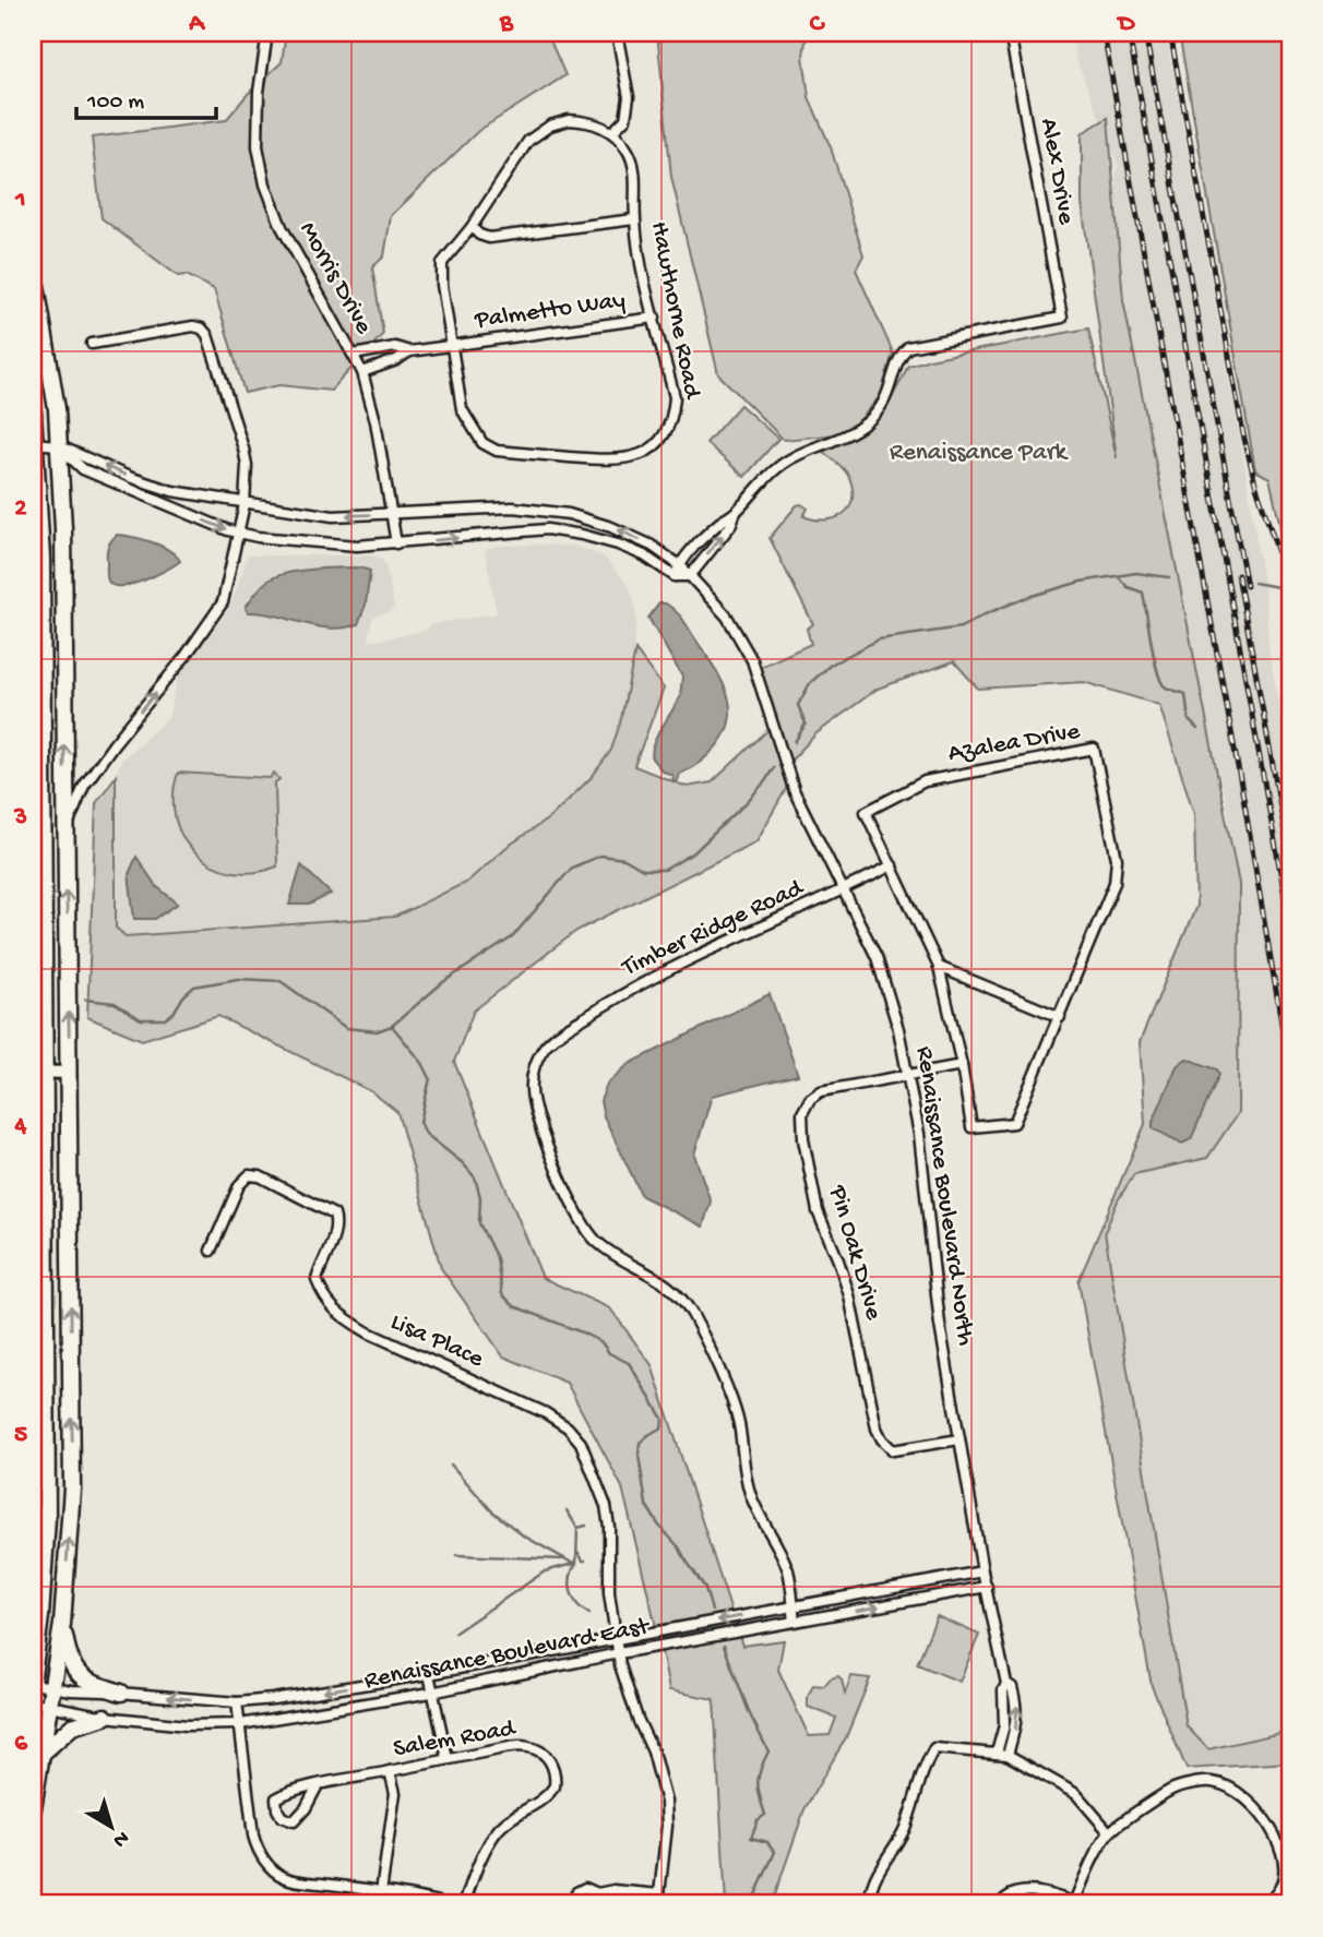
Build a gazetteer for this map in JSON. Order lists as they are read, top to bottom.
{
  "streets": {
    "street": [
      "Alex Drive",
      "Morris Drive",
      "Hawthorne Road",
      "Palmetto Way",
      "Azalea Drive",
      "Timber Ridge Road",
      "Renaissance Boulevard North",
      "Pin Oak Drive",
      "Lisa Place",
      "Renaissance Boulevard East",
      "Salem Road"
    ]
  },
  "crossings": [
    ["Morris Drive", "Renaissance Boulevard North"],
    ["Hawthorne Road", "Palmetto Way"],
    ["Timber Ridge Road", "Renaissance Boulevard North"],
    ["Timber Ridge Road", "Renaissance Boulevard East"],
    ["Renaissance Boulevard North", "Pin Oak Drive"],
    ["Renaissance Boulevard North", "Renaissance Boulevard East"],
    ["Lisa Place", "Renaissance Boulevard East"]
  ],
  "parks": ["Renaissance Park"],
  "scale_bar": "100 m",
  "north": "bottom right",
  "grid": {
    "columns": [
      "A",
      "B",
      "C",
      "D"
    ],
    "rows": [
      "1",
      "2",
      "3",
      "4",
      "5",
      "6"
    ]
  }
}
